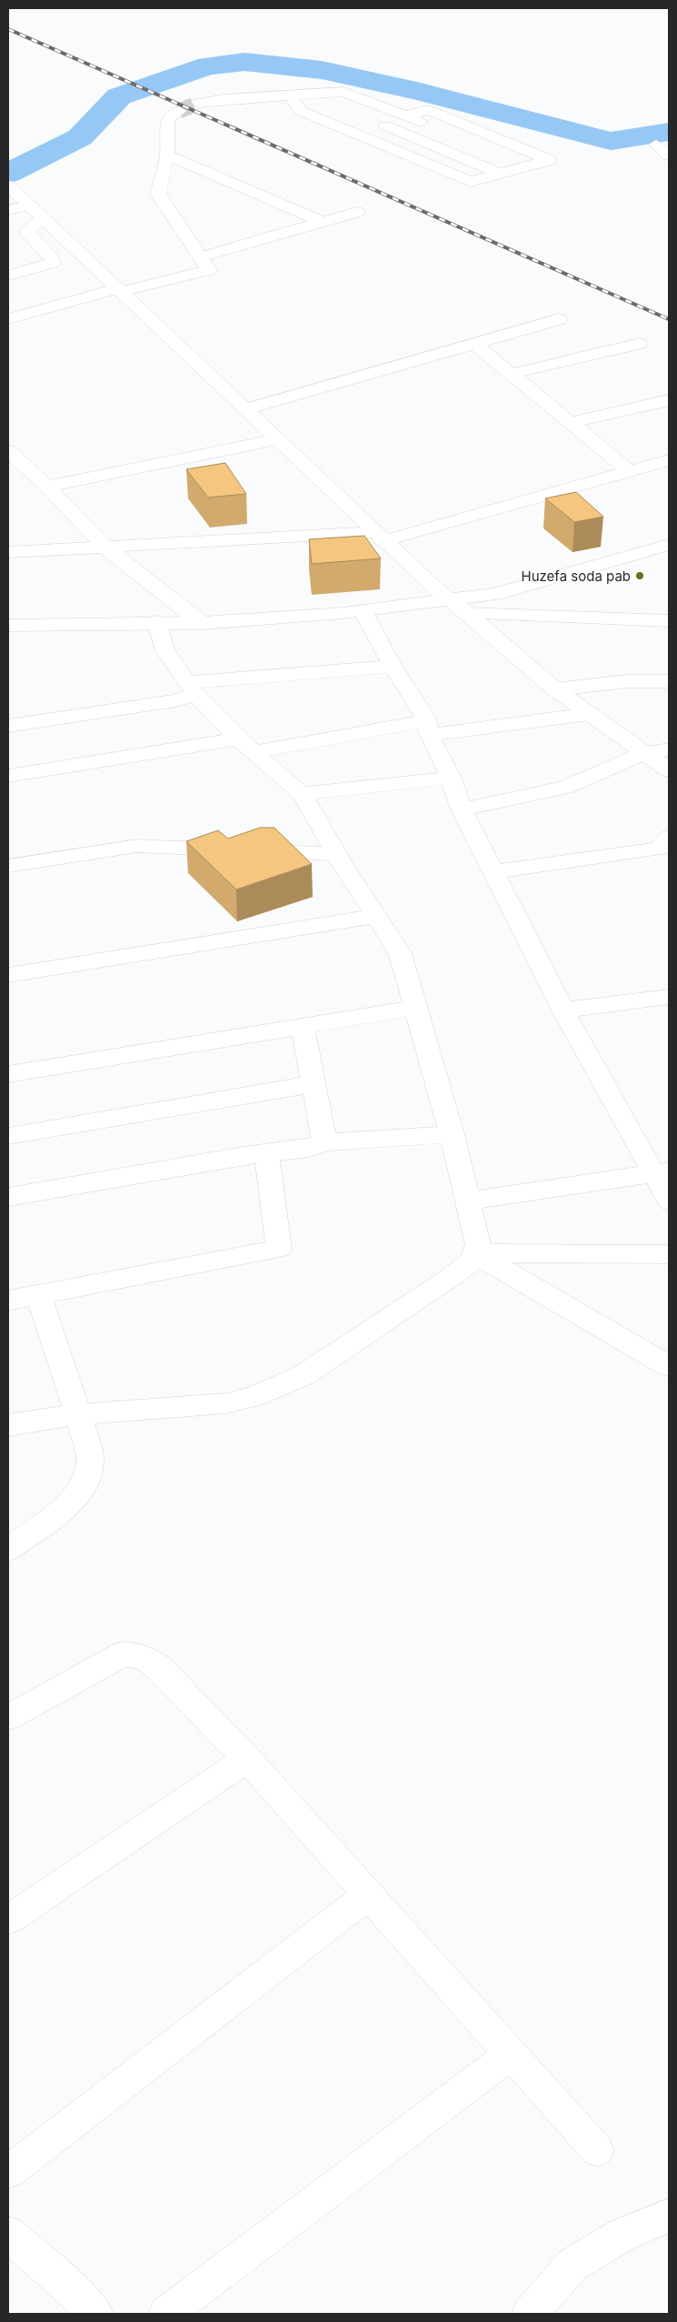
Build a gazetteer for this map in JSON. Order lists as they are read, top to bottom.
{
  "places": ["Huzefa soda pab"]
}
